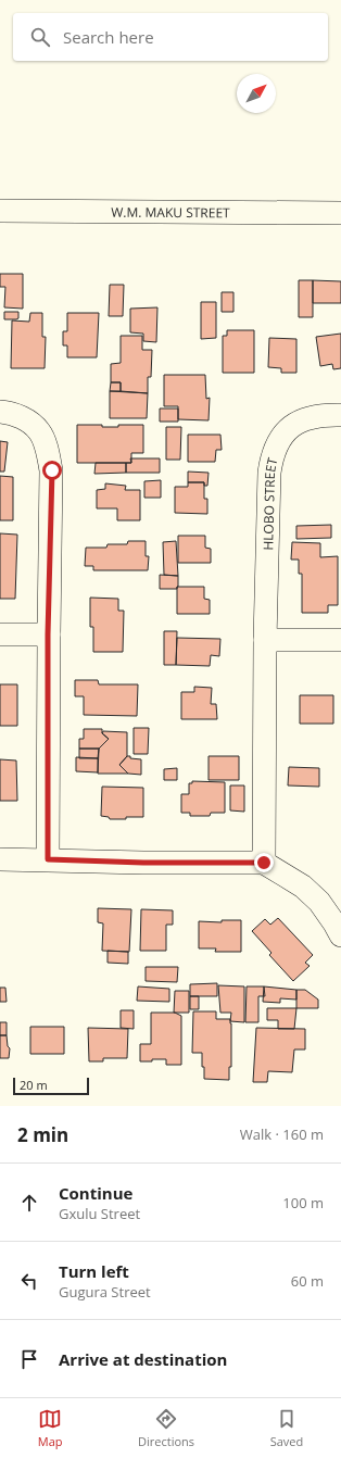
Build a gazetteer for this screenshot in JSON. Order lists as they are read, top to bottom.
{
  "streets": {
    "street": ["W.M. MAKU STREET", "HLOBO STREET"]
  },
  "scale_bar": "20 m",
  "north": "top right",
  "page": {
    "search": "Search here",
    "scale": "20 m",
    "heading": ["2 min", "Walk · 160 m"],
    "list": [
      ["Continue", "Gxulu Street", "100 m"],
      ["Turn left", "Gugura Street", "60 m"],
      "Arrive at destination"
    ],
    "nav": ["Map", "Directions", "Saved"]
  }
}
